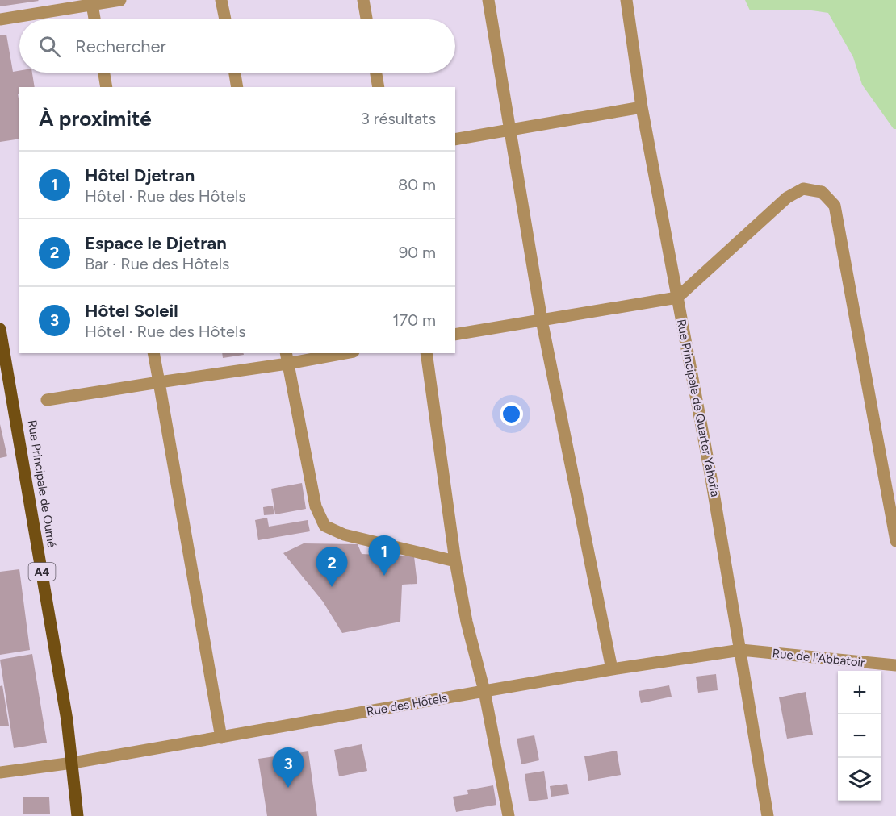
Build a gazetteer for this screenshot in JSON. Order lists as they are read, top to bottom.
{
  "streets": {
    "main road": ["Rue Principale de Oumé", "A4"],
    "street": ["Rue Principale de Quarter Yahofla", "Rue de l'Abbatoir", "Rue des Hôtels"]
  },
  "crossings": [
    ["Rue Principale de Quarter Yahofla", "Rue de l'Abbatoir"],
    ["Rue Principale de Quarter Yahofla", "Rue des Hôtels"],
    ["Rue Principale de Oumé", "Rue des Hôtels"],
    ["Rue de l'Abbatoir", "Rue des Hôtels"]
  ],
  "page": {
    "search": "Rechercher",
    "heading": ["À proximité", "3 résultats"],
    "list": [
      {
        "mark": "1",
        "name": "Hôtel Djetran",
        "note": "Hôtel · Rue des Hôtels",
        "value": "80 m"
      },
      {
        "mark": "2",
        "name": "Espace le Djetran",
        "note": "Bar · Rue des Hôtels",
        "value": "90 m"
      },
      {
        "mark": "3",
        "name": "Hôtel Soleil",
        "note": "Hôtel · Rue des Hôtels",
        "value": "170 m"
      }
    ],
    "pins": ["1", "2", "3"],
    "map_buttons": ["+", "−"]
  }
}
